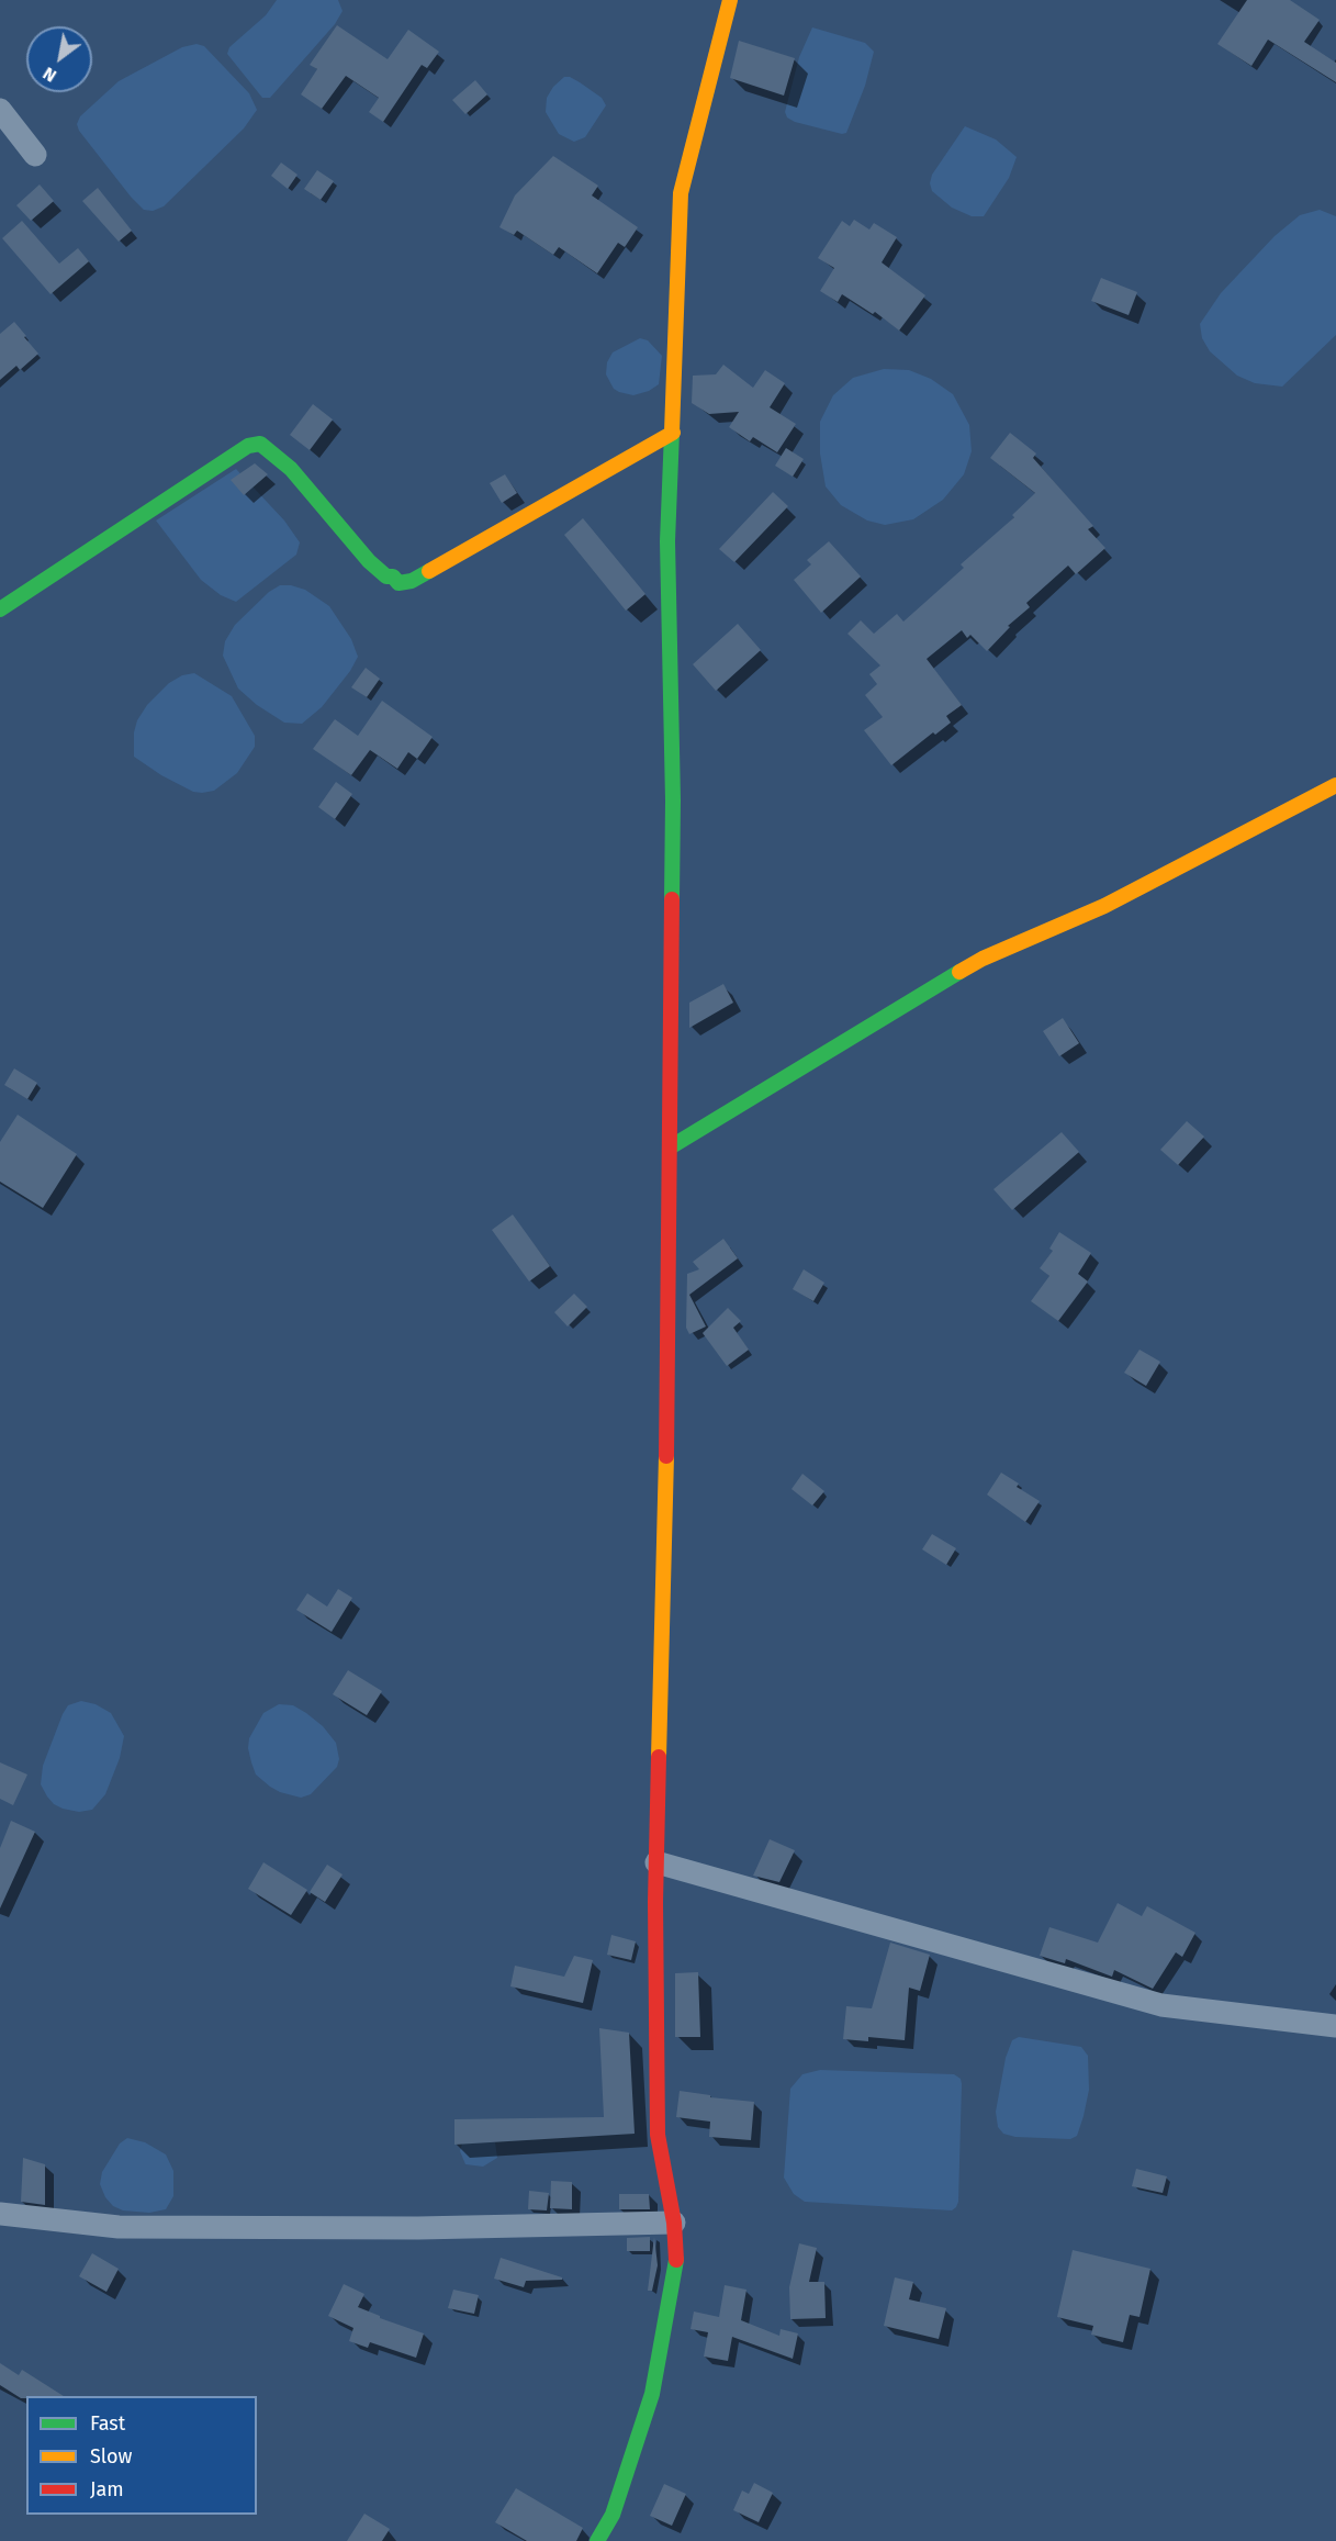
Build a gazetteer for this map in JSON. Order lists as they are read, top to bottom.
{
  "legend": ["Fast", "Slow", "Jam"],
  "north": "bottom left"
}
